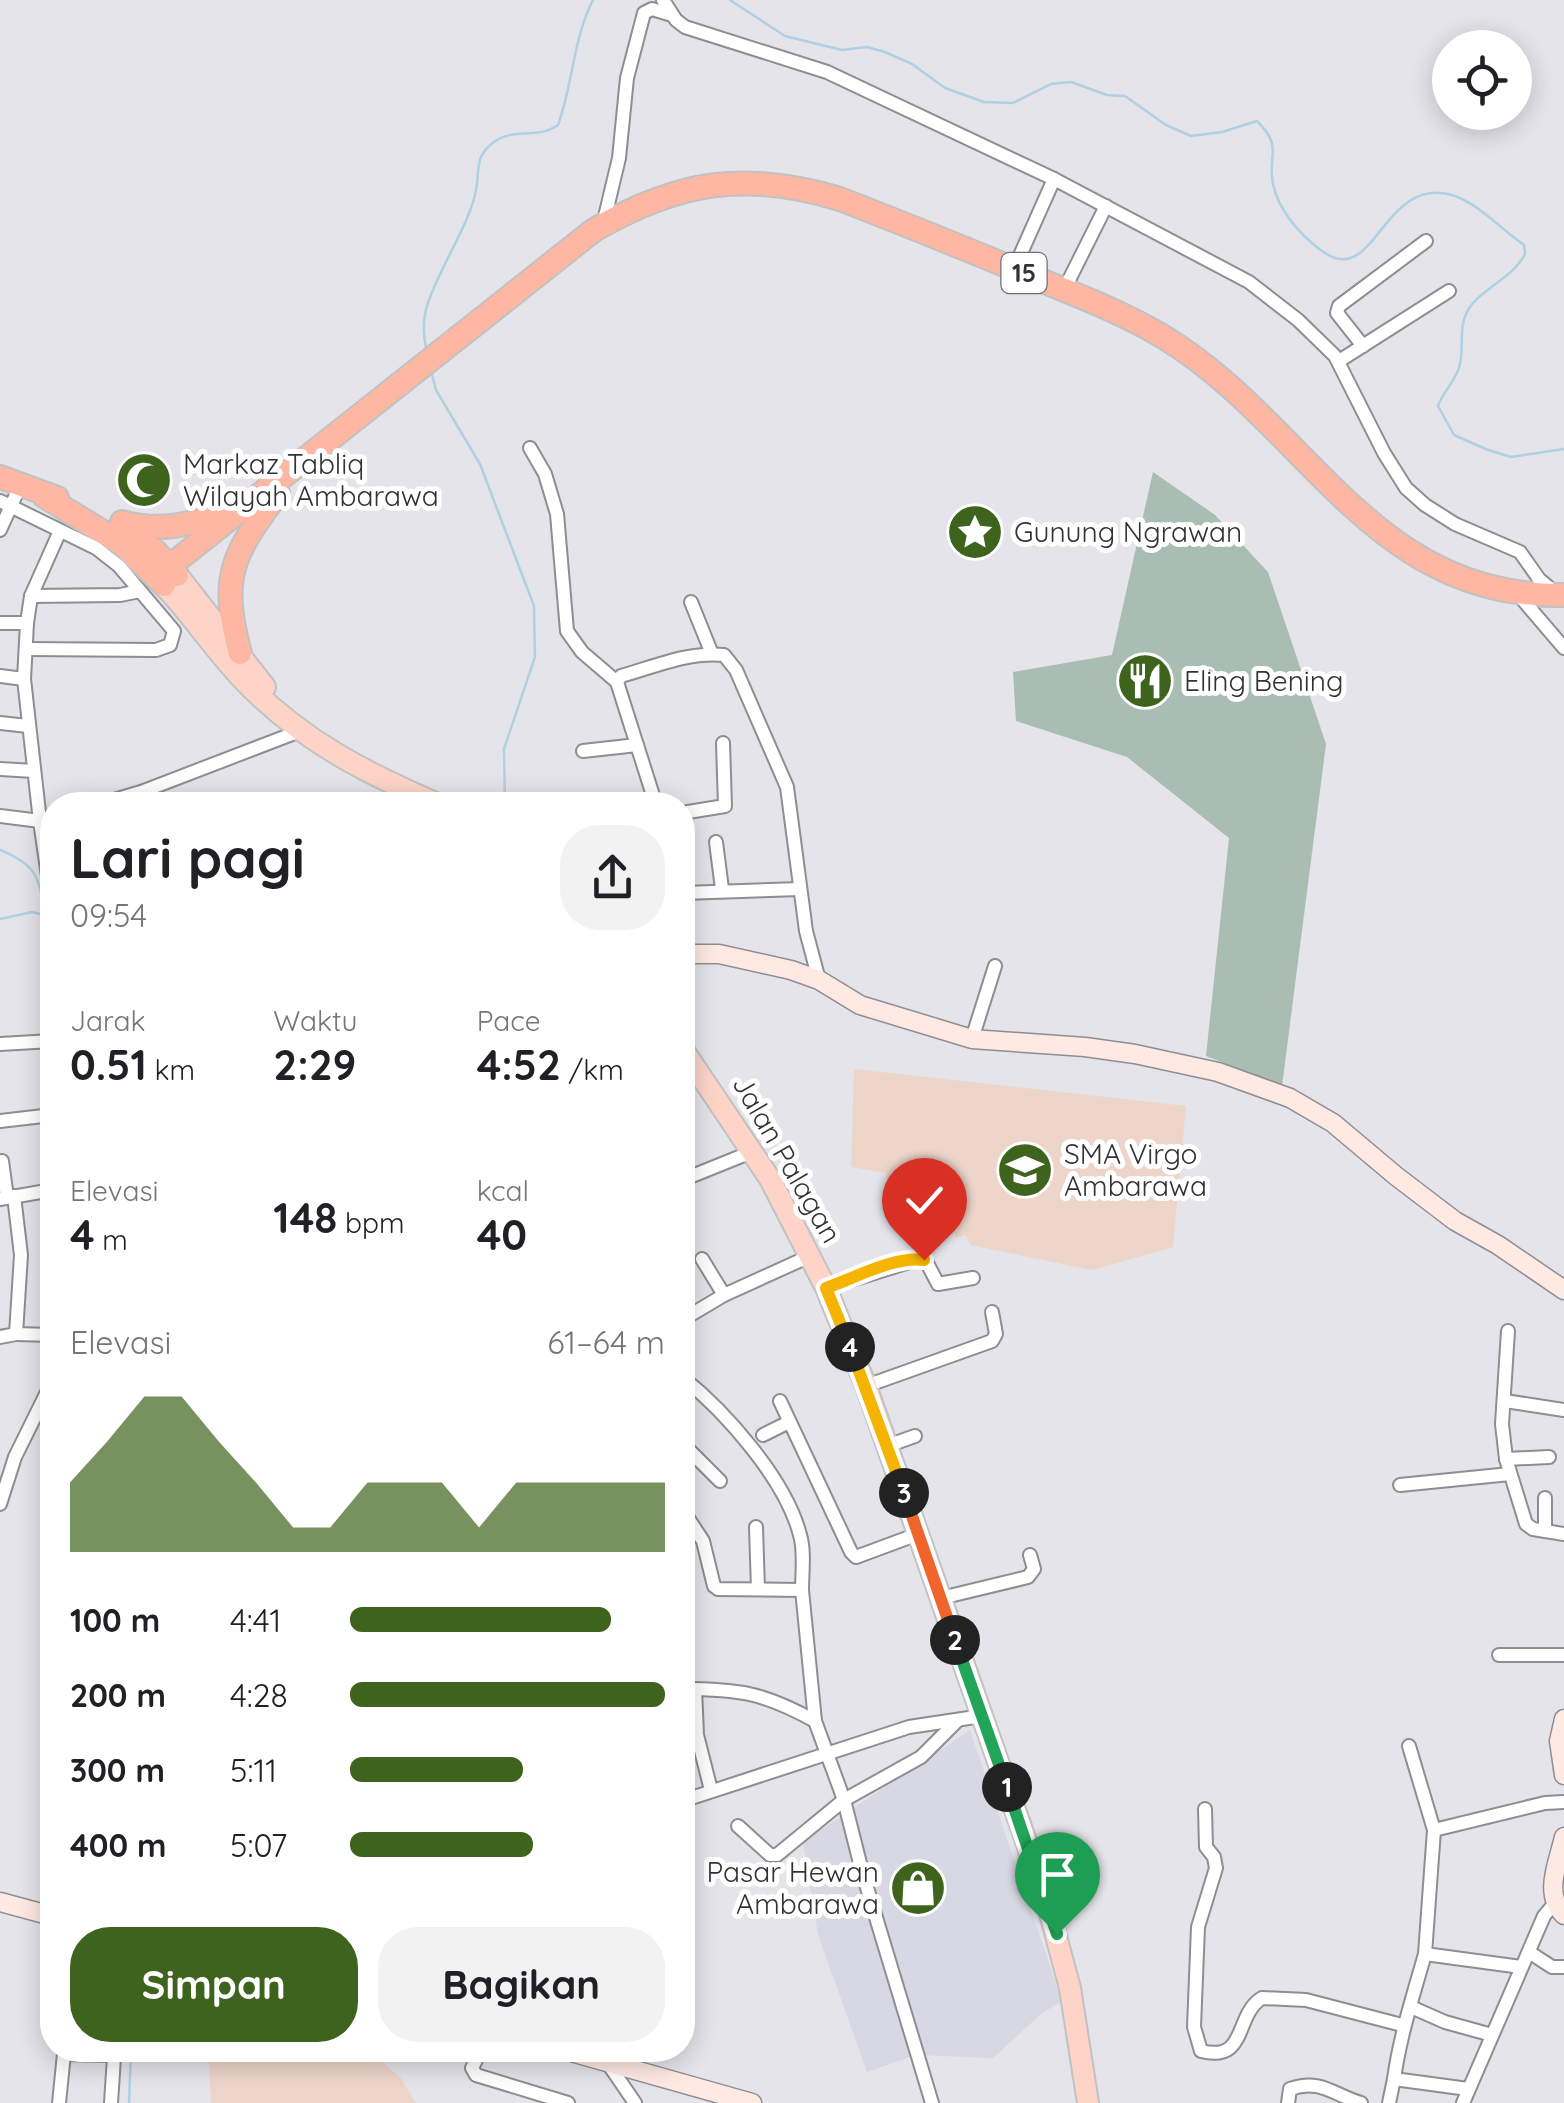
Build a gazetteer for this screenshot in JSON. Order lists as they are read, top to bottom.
{
  "streets": {
    "highway": ["15"],
    "main road": ["Jalan Palagan"]
  },
  "places": {
    "mosque": ["Markaz Tabliq Wilayah Ambarawa"],
    "place": ["Gunung Ngrawan"],
    "restaurant": ["Eling Bening"],
    "school or university": ["SMA Virgo Ambarawa"],
    "shop": ["Pasar Hewan Ambarawa"]
  },
  "page": {
    "heading": ["Lari pagi", "09:54"],
    "stats": [
      ["Jarak", "0.51 km"],
      ["Waktu", "2:29"],
      ["Pace", "4:52 /km"],
      ["Elevasi", "4 m"],
      ["148 bpm"],
      ["kcal", "40"]
    ],
    "chart": ["Elevasi", "61–64 m"],
    "pins": [
      "4",
      "3",
      "2",
      "1"
    ],
    "list": [
      {
        "name": "100 m",
        "note": "4:41"
      },
      {
        "name": "200 m",
        "note": "4:28"
      },
      {
        "name": "300 m",
        "note": "5:11"
      },
      {
        "name": "400 m",
        "note": "5:07"
      }
    ],
    "buttons": ["Simpan", "Bagikan"]
  }
}
